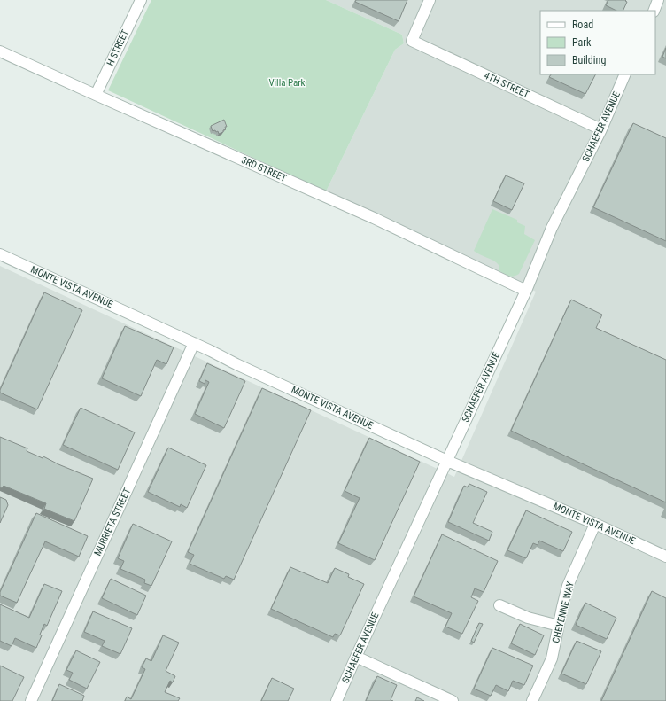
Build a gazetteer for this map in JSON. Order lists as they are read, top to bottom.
{
  "streets": {
    "street": [
      "H STREET",
      "4TH STREET",
      "SCHAEFER AVENUE",
      "3RD STREET",
      "MONTE VISTA AVENUE",
      "MURRIETA STREET",
      "CHEYENNE WAY"
    ]
  },
  "crossings": [
    ["H STREET", "3RD STREET"],
    ["4TH STREET", "SCHAEFER AVENUE"],
    ["SCHAEFER AVENUE", "3RD STREET"],
    ["SCHAEFER AVENUE", "MONTE VISTA AVENUE"],
    ["MONTE VISTA AVENUE", "MURRIETA STREET"],
    ["MONTE VISTA AVENUE", "CHEYENNE WAY"]
  ],
  "parks": ["Villa Park"],
  "legend": ["Road", "Park", "Building"]
}
